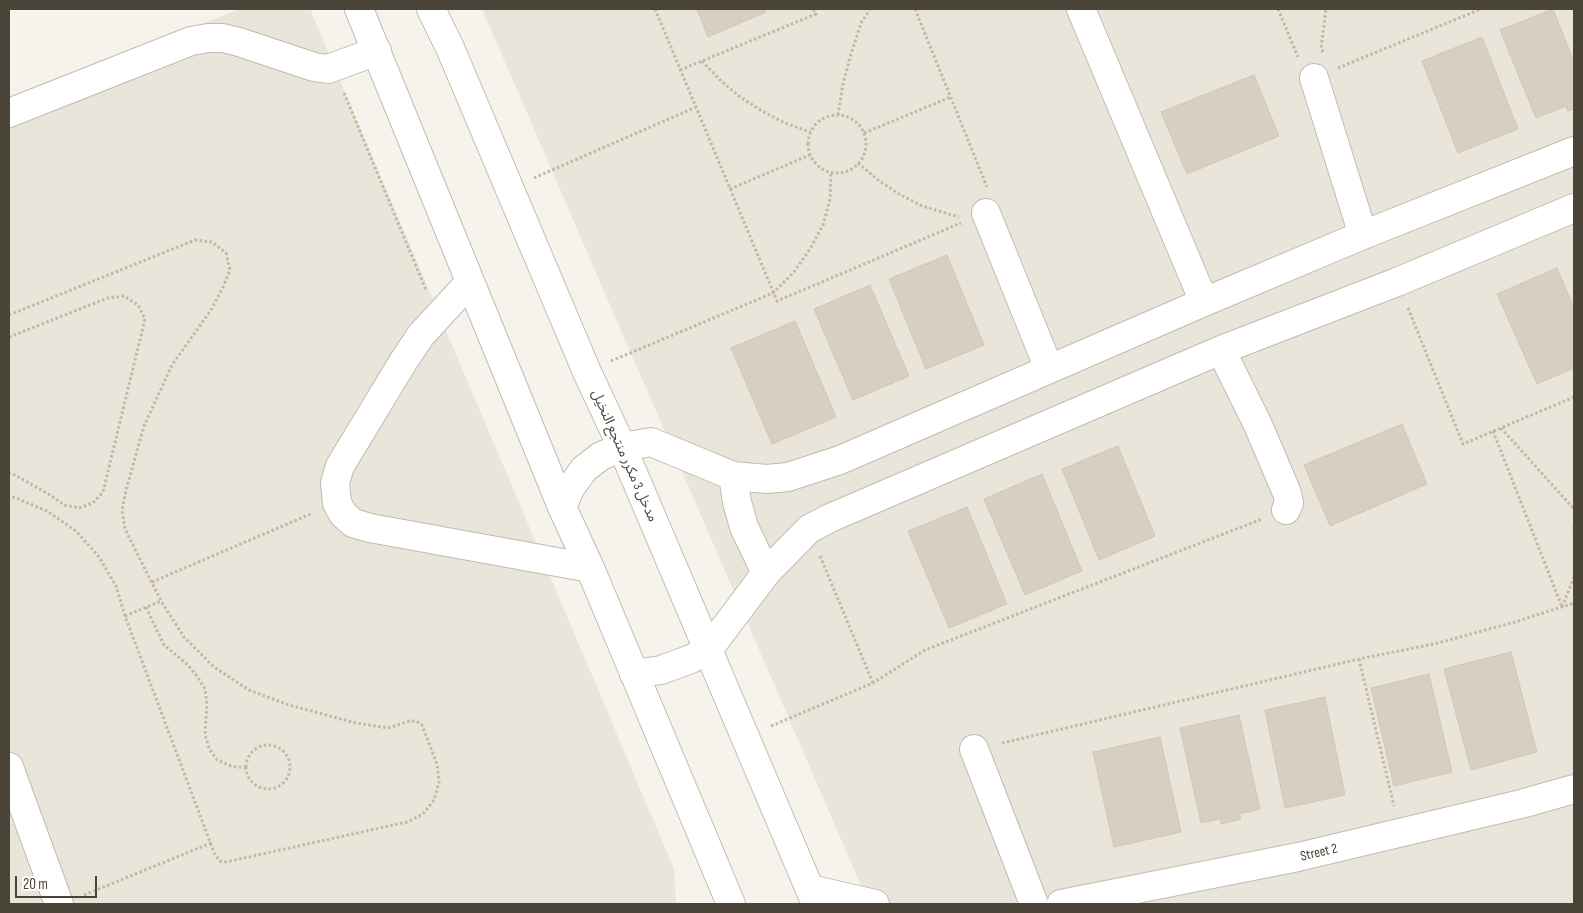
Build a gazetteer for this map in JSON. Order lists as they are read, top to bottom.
{
  "streets": {
    "street": ["مدخل 3 مكرر منتجع النخيل", "Street 2"]
  },
  "scale_bar": "20 m"
}
